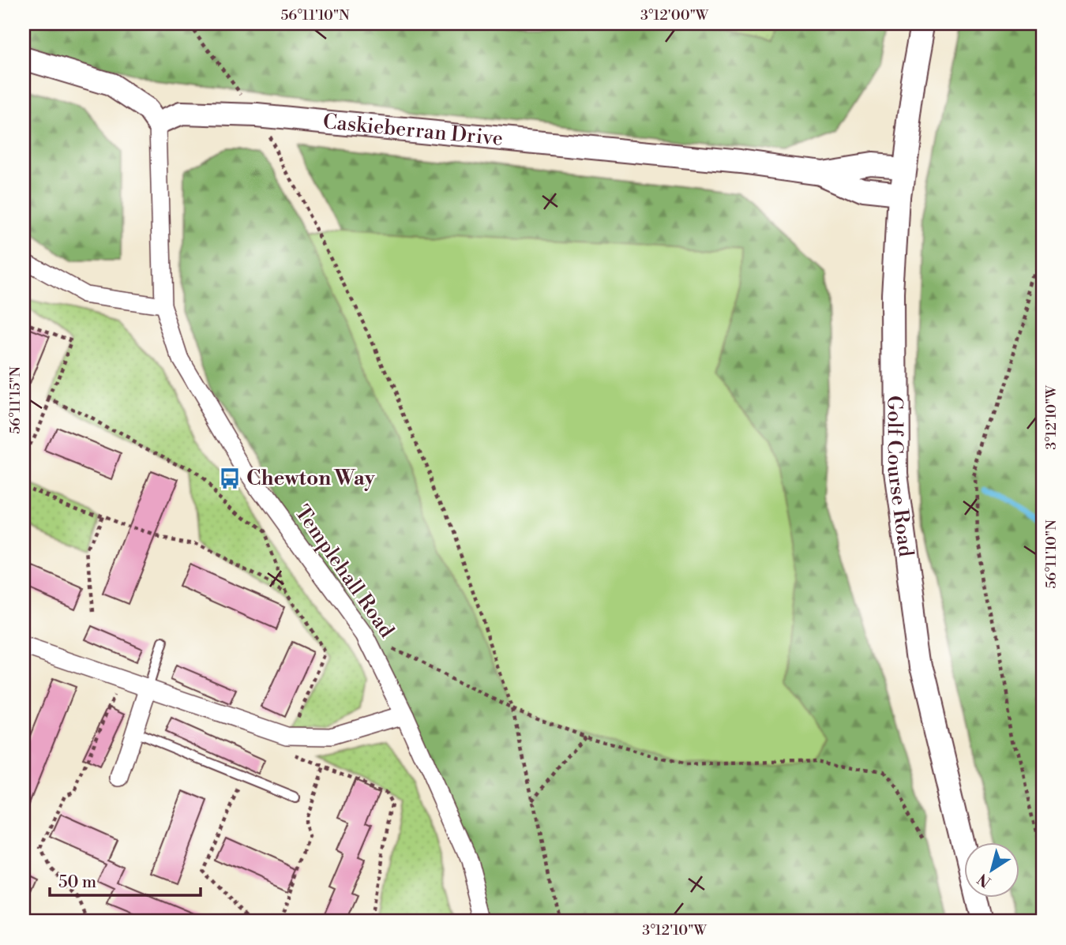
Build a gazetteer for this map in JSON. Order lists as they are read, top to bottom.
{
  "streets": {
    "street": ["Caskieberran Drive", "Golf Course Road", "Templehall Road"]
  },
  "crossings": [
    ["Caskieberran Drive", "Golf Course Road"],
    ["Caskieberran Drive", "Templehall Road"]
  ],
  "places": {
    "bus stop": ["Chewton Way"]
  },
  "scale_bar": "50 m",
  "north": "bottom left",
  "coordinates": [
    "56°11'10\"N",
    "3°12'00\"W",
    "56°11'15\"N",
    "3°12'10\"W"
  ]
}
